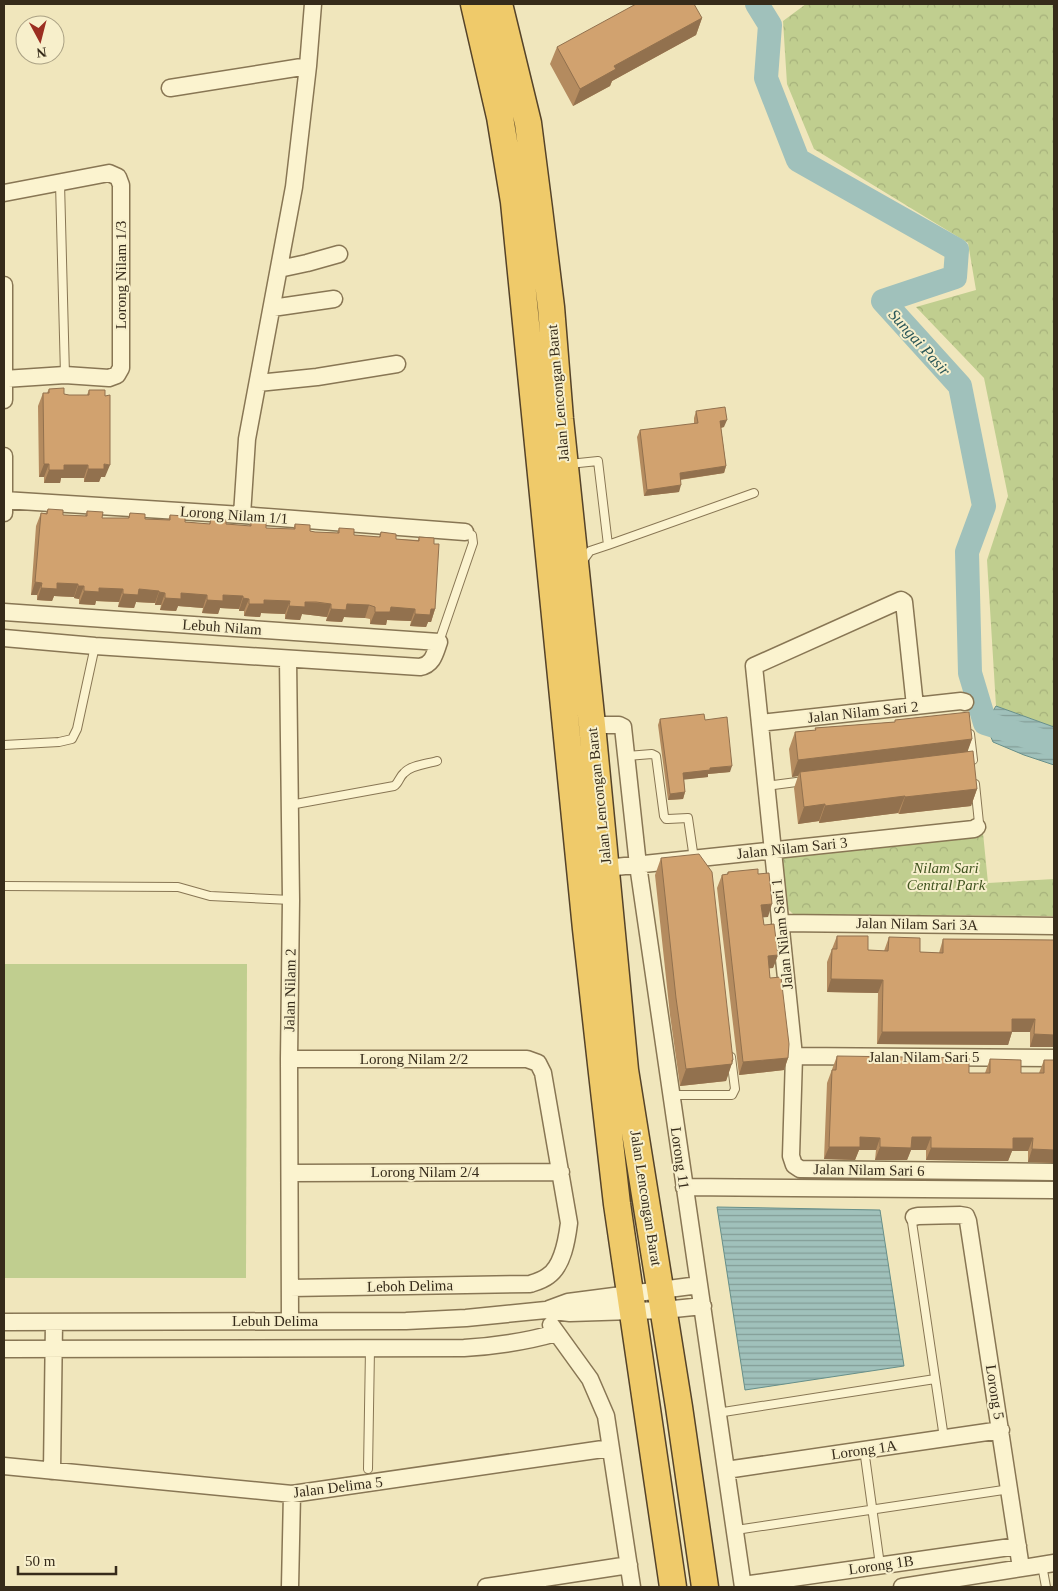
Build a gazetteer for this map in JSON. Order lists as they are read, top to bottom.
{
  "streets": {
    "highway": ["Jalan Lencongan Barat"],
    "street": [
      "Lorong Nilam 1/3",
      "Lorong Nilam 1/1",
      "Lebuh Nilam",
      "Jalan Nilam Sari 2",
      "Jalan Nilam Sari 3",
      "Jalan Nilam Sari 3A",
      "Jalan Nilam Sari 1",
      "Jalan Nilam 2",
      "Jalan Nilam Sari 5",
      "Lorong Nilam 2/2",
      "Lorong 11",
      "Jalan Nilam Sari 6",
      "Lorong Nilam 2/4",
      "Leboh Delima",
      "Lebuh Delima",
      "Lorong 5",
      "Lorong 1A",
      "Jalan Delima 5",
      "Lorong 1B"
    ]
  },
  "crossings": [
    ["Jalan Lencongan Barat", "Jalan Nilam Sari 3"],
    ["Jalan Lencongan Barat", "Lorong 11"],
    ["Jalan Lencongan Barat", "Lebuh Delima"],
    ["Jalan Nilam Sari 2", "Jalan Nilam Sari 1"],
    ["Jalan Nilam Sari 3", "Jalan Nilam Sari 1"],
    ["Jalan Nilam Sari 3", "Lorong 11"],
    ["Jalan Nilam Sari 3A", "Jalan Nilam Sari 1"],
    ["Jalan Nilam Sari 1", "Jalan Nilam Sari 5"],
    ["Jalan Nilam Sari 1", "Jalan Nilam Sari 6"],
    ["Jalan Nilam 2", "Lorong Nilam 2/2"],
    ["Jalan Nilam 2", "Lorong Nilam 2/4"],
    ["Jalan Nilam 2", "Leboh Delima"],
    ["Jalan Nilam 2", "Lebuh Delima"],
    ["Jalan Nilam Sari 5", "Jalan Nilam Sari 6"],
    ["Lorong Nilam 2/2", "Lorong Nilam 2/4"],
    ["Lorong Nilam 2/2", "Leboh Delima"],
    ["Lorong 11", "Lorong 1A"],
    ["Lorong 11", "Lorong 1B"],
    ["Lorong Nilam 2/4", "Leboh Delima"],
    ["Lorong 5", "Lorong 1A"],
    ["Lorong 5", "Lorong 1B"]
  ],
  "water": ["Sungai Pasir"],
  "parks": ["Nilam Sari Central Park"],
  "scale_bar": "50 m",
  "north": "bottom"
}
